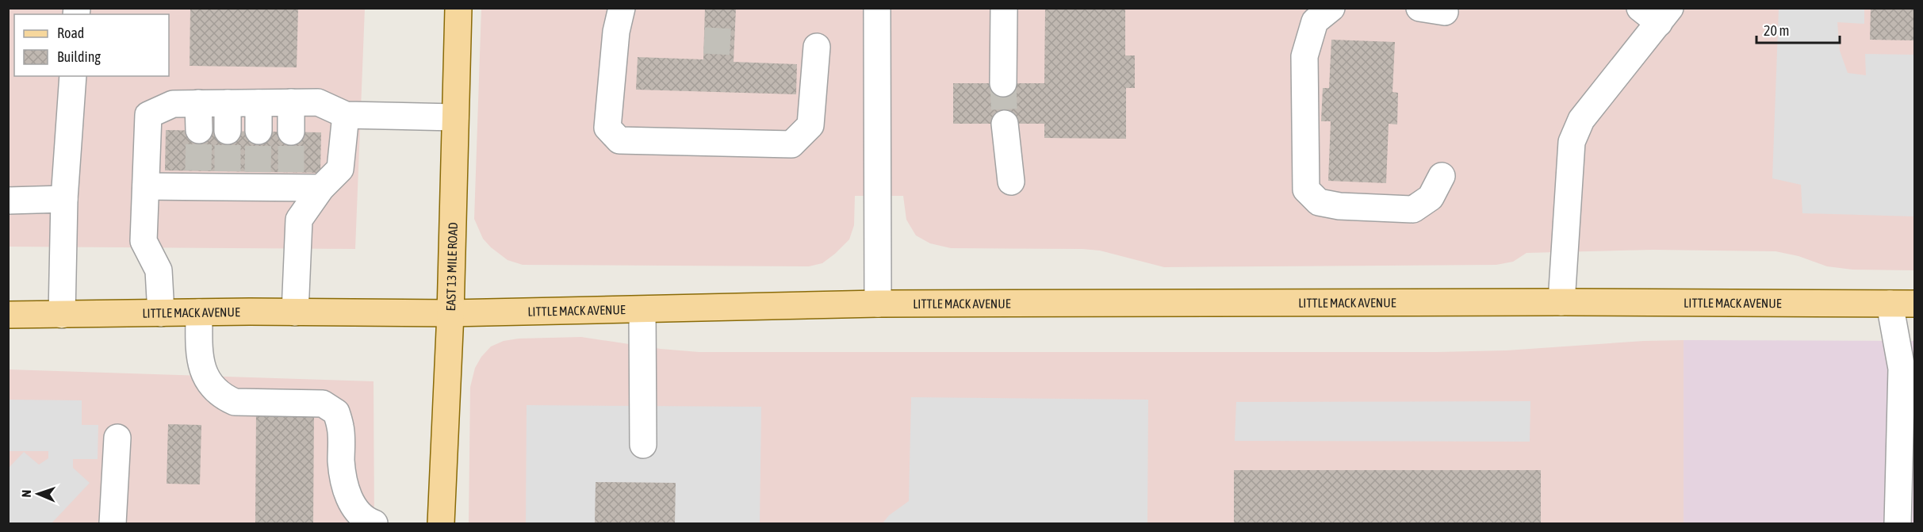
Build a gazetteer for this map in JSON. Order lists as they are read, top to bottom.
{
  "streets": {
    "main road": ["EAST 13 MILE ROAD", "LITTLE MACK AVENUE"]
  },
  "crossings": [
    ["EAST 13 MILE ROAD", "LITTLE MACK AVENUE"]
  ],
  "legend": ["Road", "Building"],
  "scale_bar": "20 m",
  "north": "left"
}
